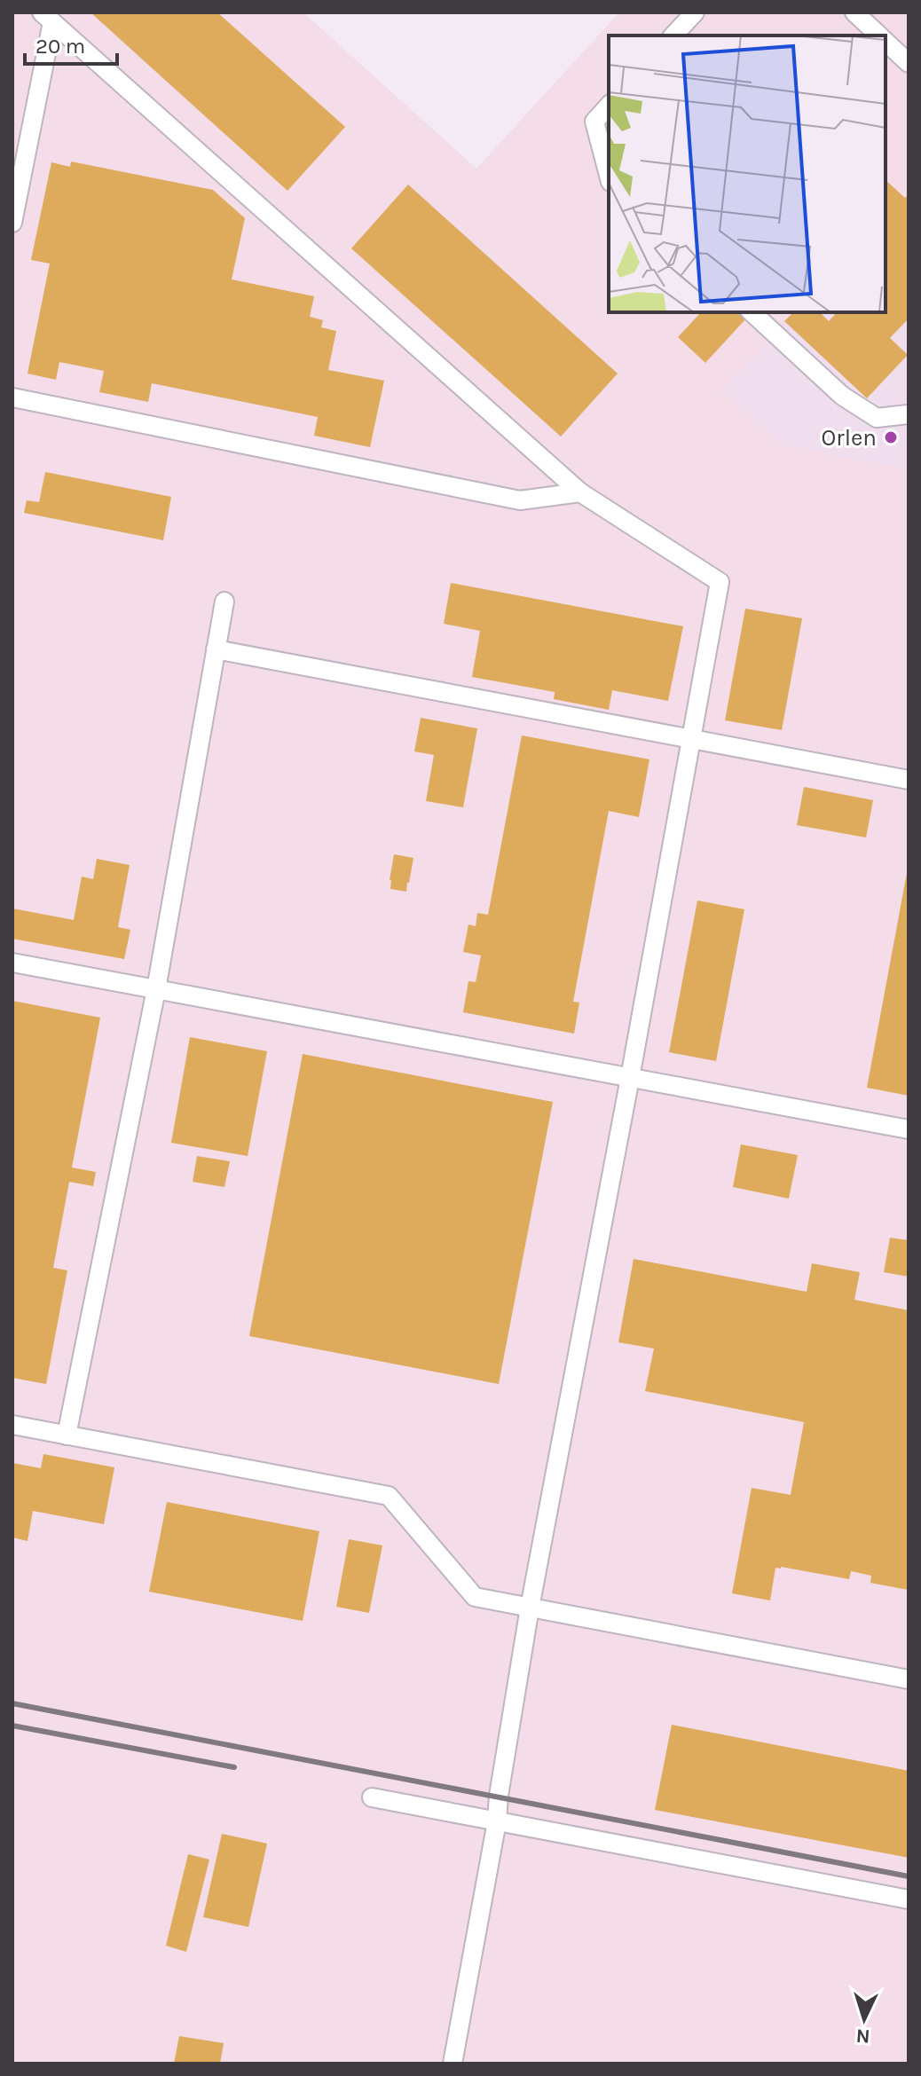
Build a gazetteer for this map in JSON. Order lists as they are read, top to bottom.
{
  "places": ["Orlen"],
  "scale_bar": "20 m",
  "north": "bottom"
}
